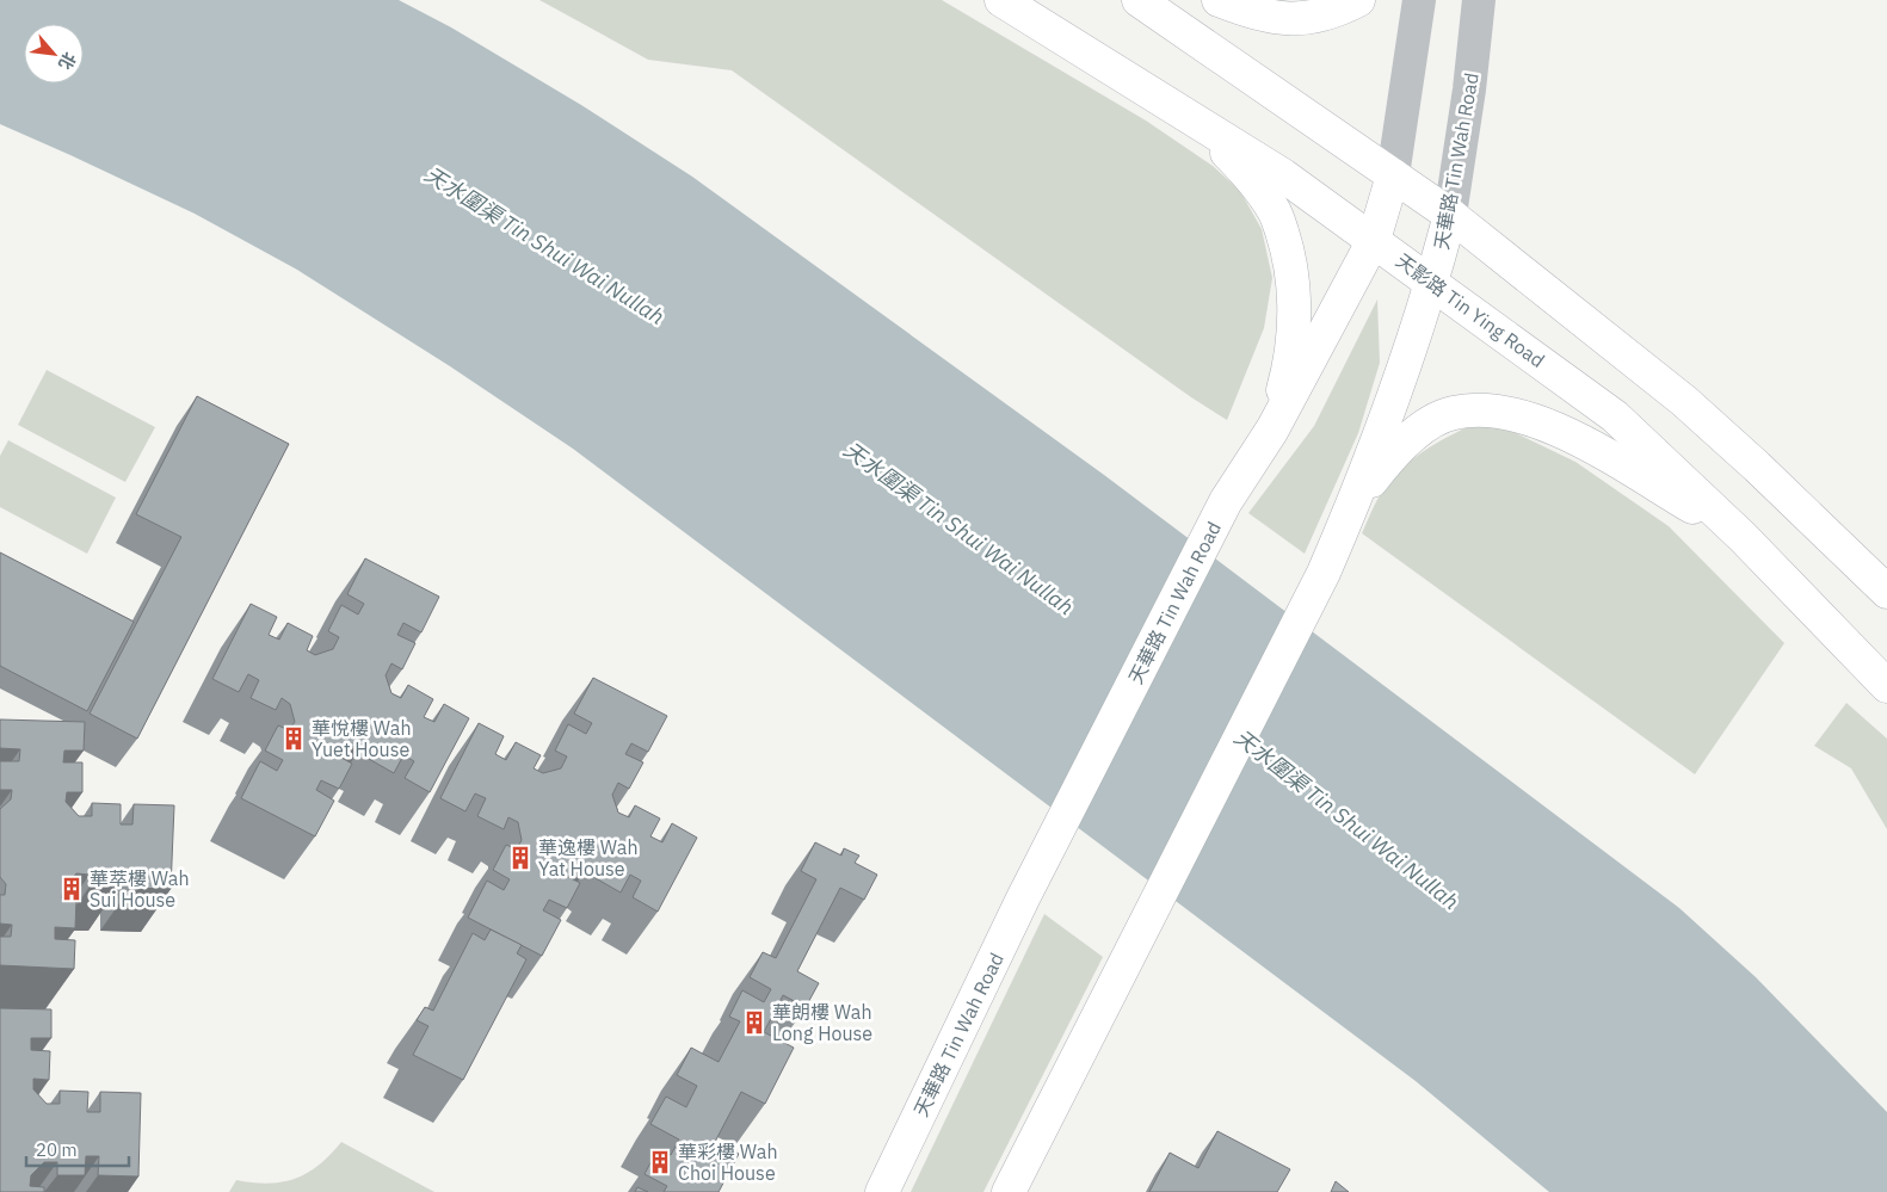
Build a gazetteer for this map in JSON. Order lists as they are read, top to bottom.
{
  "streets": {
    "main road": ["天華路 Tin Wah Road", "天影路 Tin Ying Road"]
  },
  "crossings": [
    ["天華路 Tin Wah Road", "天影路 Tin Ying Road"]
  ],
  "water": ["天水圍渠 Tin Shui Wai Nullah"],
  "places": {
    "building": [
      "華悅樓 Wah Yuet House",
      "華逸樓 Wah Yat House",
      "華萃樓 Wah Sui House",
      "華朗樓 Wah Long House",
      "華彩樓 Wah Choi House"
    ]
  },
  "scale_bar": "20 m",
  "north": "bottom right"
}
